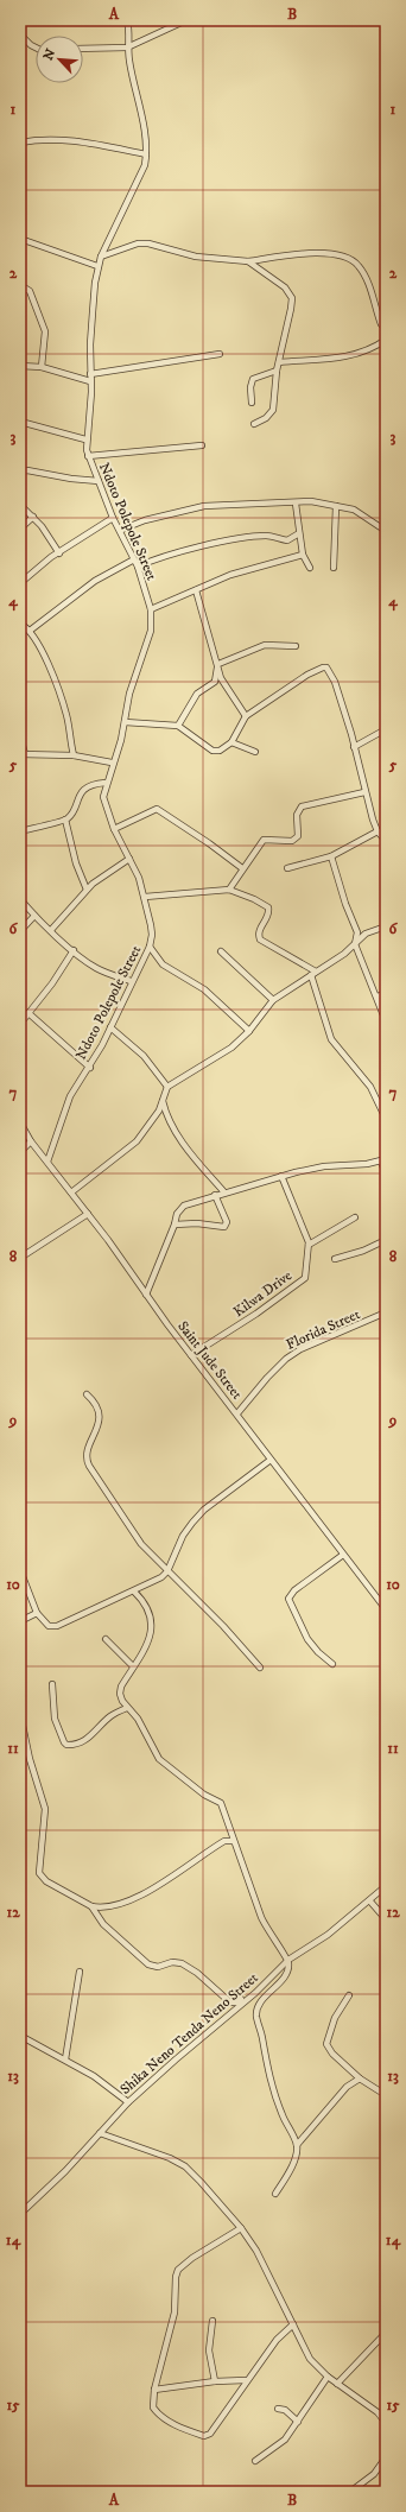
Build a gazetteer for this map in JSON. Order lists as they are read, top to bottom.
{
  "streets": {
    "street": [
      "Ndoto Polepole Street",
      "Kilwa Drive",
      "Florida Street",
      "Saint Jude Street",
      "Shika Neno Tenda Neno Street"
    ]
  },
  "crossings": [
    ["Ndoto Polepole Street", "Saint Jude Street"],
    ["Kilwa Drive", "Saint Jude Street"],
    ["Florida Street", "Saint Jude Street"]
  ],
  "north": "top left",
  "grid": {
    "columns": ["A", "B"],
    "rows": [
      "1",
      "2",
      "3",
      "4",
      "5",
      "6",
      "7",
      "8",
      "9",
      "10",
      "11",
      "12",
      "13",
      "14",
      "15"
    ]
  }
}
